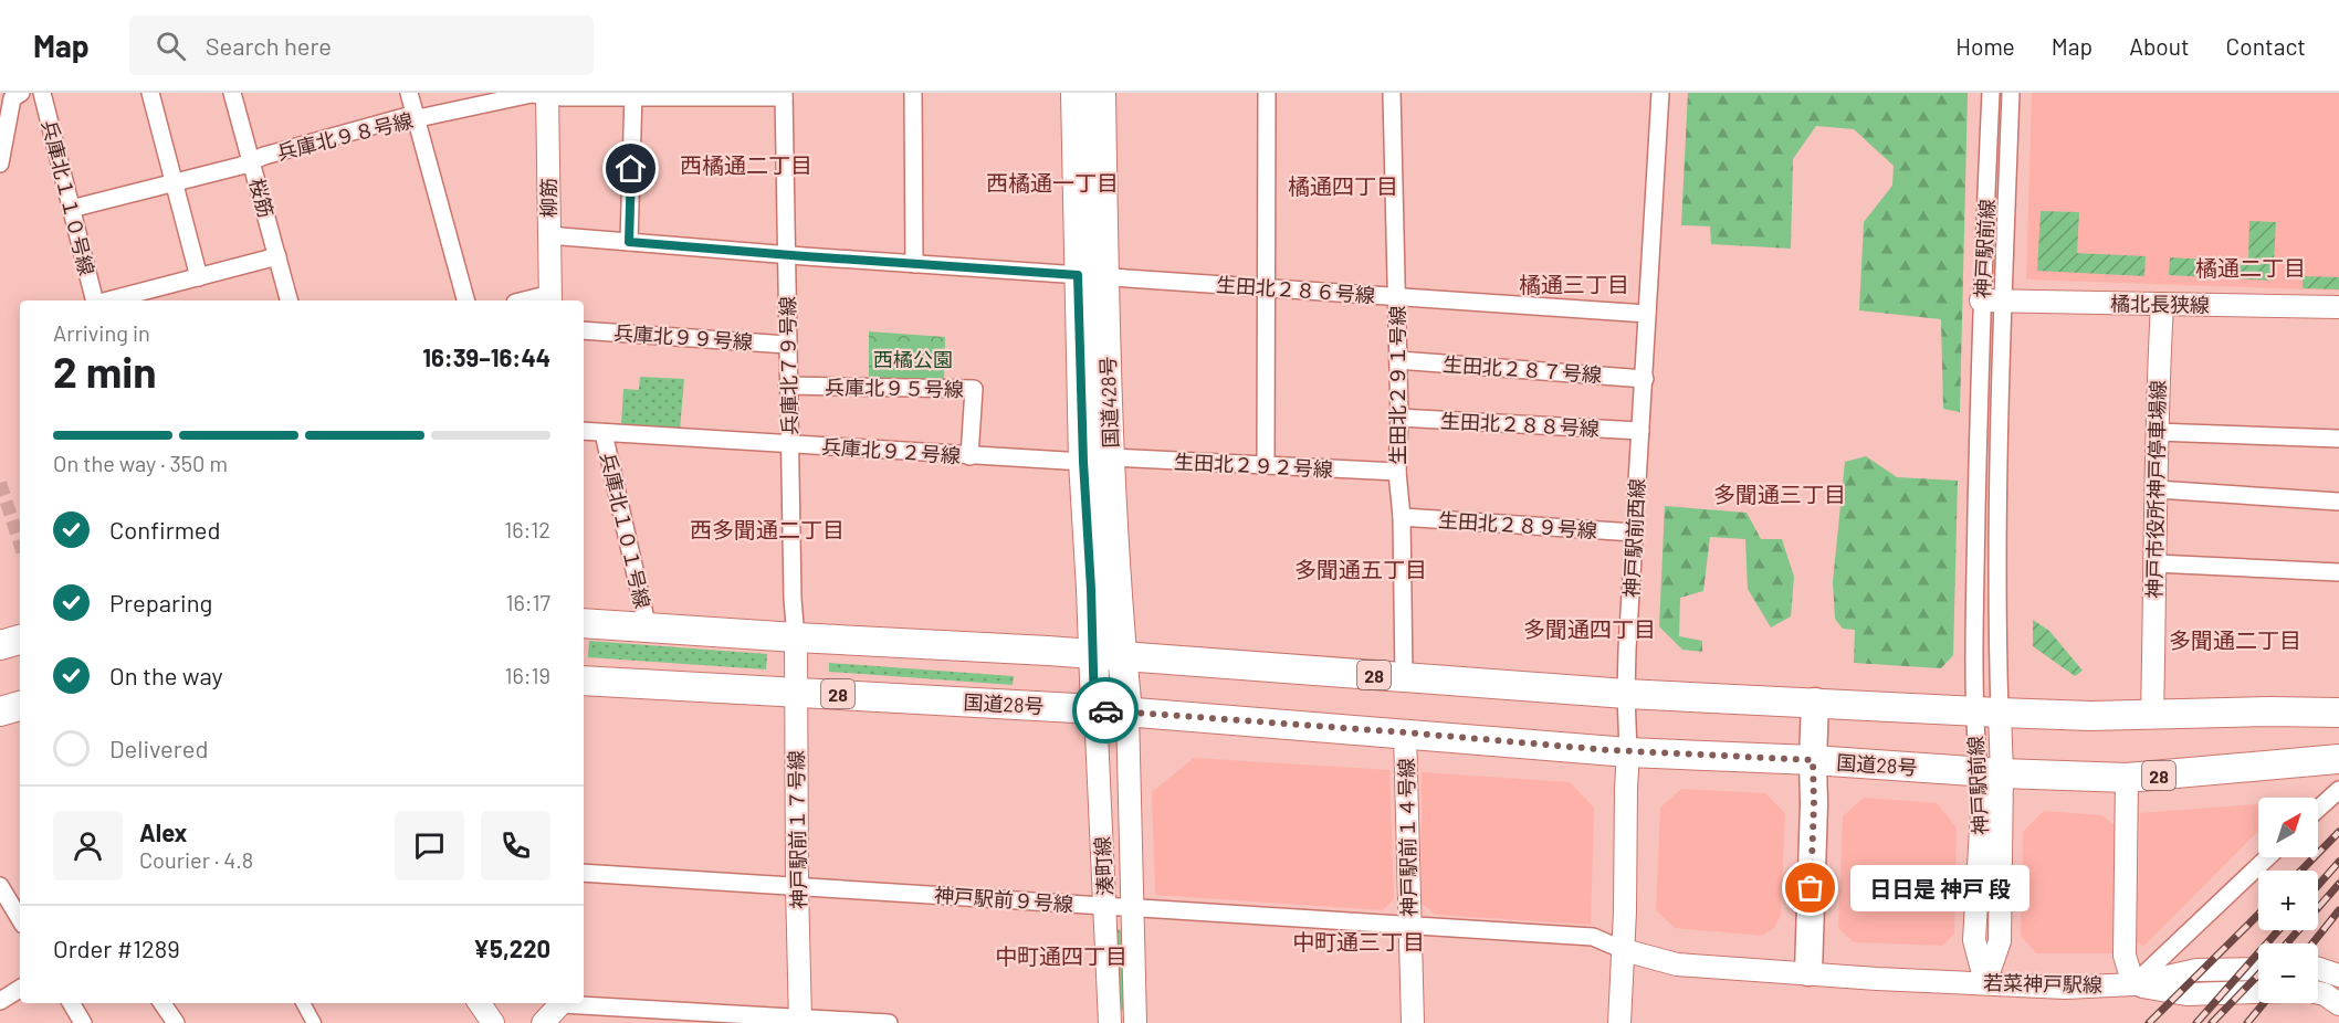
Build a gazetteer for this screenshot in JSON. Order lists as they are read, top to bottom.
{
  "streets": {
    "highway": ["国道428号", "28", "国道28号"],
    "street": [
      "兵庫北９８号線",
      "兵庫北１１０号線",
      "桜筋",
      "柳筋",
      "神戸駅前線",
      "生田北２８６号線",
      "橘北長狭線",
      "兵庫北９９号線",
      "兵庫北７９号線",
      "生田北２８７号線",
      "生田北２９１号線",
      "兵庫北９５号線",
      "生田北２８８号線",
      "兵庫北９２号線",
      "生田北２９２号線",
      "神戸市役所神戸停車場線",
      "生田北２８９号線",
      "兵庫北１０１号線",
      "神戸駅前西線",
      "神戸駅前１７号線",
      "神戸駅前１４号線",
      "湊町線",
      "神戸駅前９号線",
      "若菜神戸駅線"
    ]
  },
  "crossings": [
    ["兵庫北９８号線", "兵庫北１１０号線"],
    ["兵庫北９８号線", "桜筋"],
    ["兵庫北９８号線", "柳筋"],
    ["兵庫北９８号線", "兵庫北７９号線"],
    ["柳筋", "生田北２８６号線"],
    ["神戸駅前線", "橘北長狭線"],
    ["神戸駅前線", "28"],
    ["神戸駅前線", "国道28号"],
    ["神戸駅前線", "若菜神戸駅線"],
    ["生田北２８６号線", "兵庫北７９号線"],
    ["生田北２８６号線", "生田北２９１号線"],
    ["生田北２８６号線", "国道428号"],
    ["生田北２８６号線", "神戸駅前西線"],
    ["橘北長狭線", "神戸市役所神戸停車場線"],
    ["兵庫北９９号線", "兵庫北７９号線"],
    ["兵庫北７９号線", "兵庫北９５号線"],
    ["兵庫北７９号線", "兵庫北９２号線"],
    ["兵庫北７９号線", "28"],
    ["兵庫北７９号線", "神戸駅前１７号線"],
    ["生田北２８７号線", "生田北２９１号線"],
    ["生田北２８７号線", "神戸駅前西線"],
    ["生田北２９１号線", "生田北２８８号線"],
    ["生田北２９１号線", "生田北２９２号線"],
    ["生田北２９１号線", "生田北２８９号線"],
    ["生田北２９１号線", "28"],
    ["兵庫北９５号線", "兵庫北９２号線"],
    ["国道428号", "兵庫北９２号線"],
    ["国道428号", "生田北２９２号線"],
    ["国道428号", "28"],
    ["国道428号", "国道28号"],
    ["国道428号", "湊町線"],
    ["生田北２８８号線", "神戸駅前西線"],
    ["兵庫北９２号線", "兵庫北１０１号線"],
    ["神戸市役所神戸停車場線", "28"],
    ["生田北２８９号線", "神戸駅前西線"],
    ["兵庫北１０１号線", "28"],
    ["神戸駅前西線", "28"],
    ["神戸駅前西線", "国道28号"],
    ["神戸駅前西線", "神戸駅前９号線"],
    ["神戸駅前西線", "若菜神戸駅線"],
    ["28", "神戸駅前１７号線"],
    ["国道28号", "神戸駅前１７号線"],
    ["国道28号", "神戸駅前１４号線"],
    ["国道28号", "湊町線"],
    ["神戸駅前１７号線", "神戸駅前９号線"],
    ["神戸駅前１４号線", "神戸駅前９号線"],
    ["湊町線", "神戸駅前９号線"],
    ["神戸駅前９号線", "若菜神戸駅線"]
  ],
  "districts": [
    "西橘通二丁目",
    "西橘通一丁目",
    "橘通四丁目",
    "橘通二丁目",
    "橘通三丁目",
    "多聞通三丁目",
    "西多聞通二丁目",
    "多聞通五丁目",
    "多聞通四丁目",
    "多聞通二丁目",
    "中町通三丁目",
    "中町通四丁目"
  ],
  "parks": ["西橘公園"],
  "places": ["日日是 神戸 段"],
  "north": "top right",
  "page": {
    "header": "Map",
    "search": "Search here",
    "nav": [
      "Home",
      "Map",
      "About",
      "Contact"
    ],
    "heading": ["2 min", "Arriving in", "16:39–16:44"],
    "panel": [
      "Alex",
      "Courier · 4.8",
      "Order #1289",
      "¥5,220"
    ],
    "bar": "On the way · 350 m",
    "list": [
      ["Confirmed", "16:12"],
      ["Preparing", "16:17"],
      ["On the way", "16:19"],
      "Delivered"
    ],
    "map_buttons": ["+", "−"],
    "bubble": "日日是 神戸 段"
  }
}
